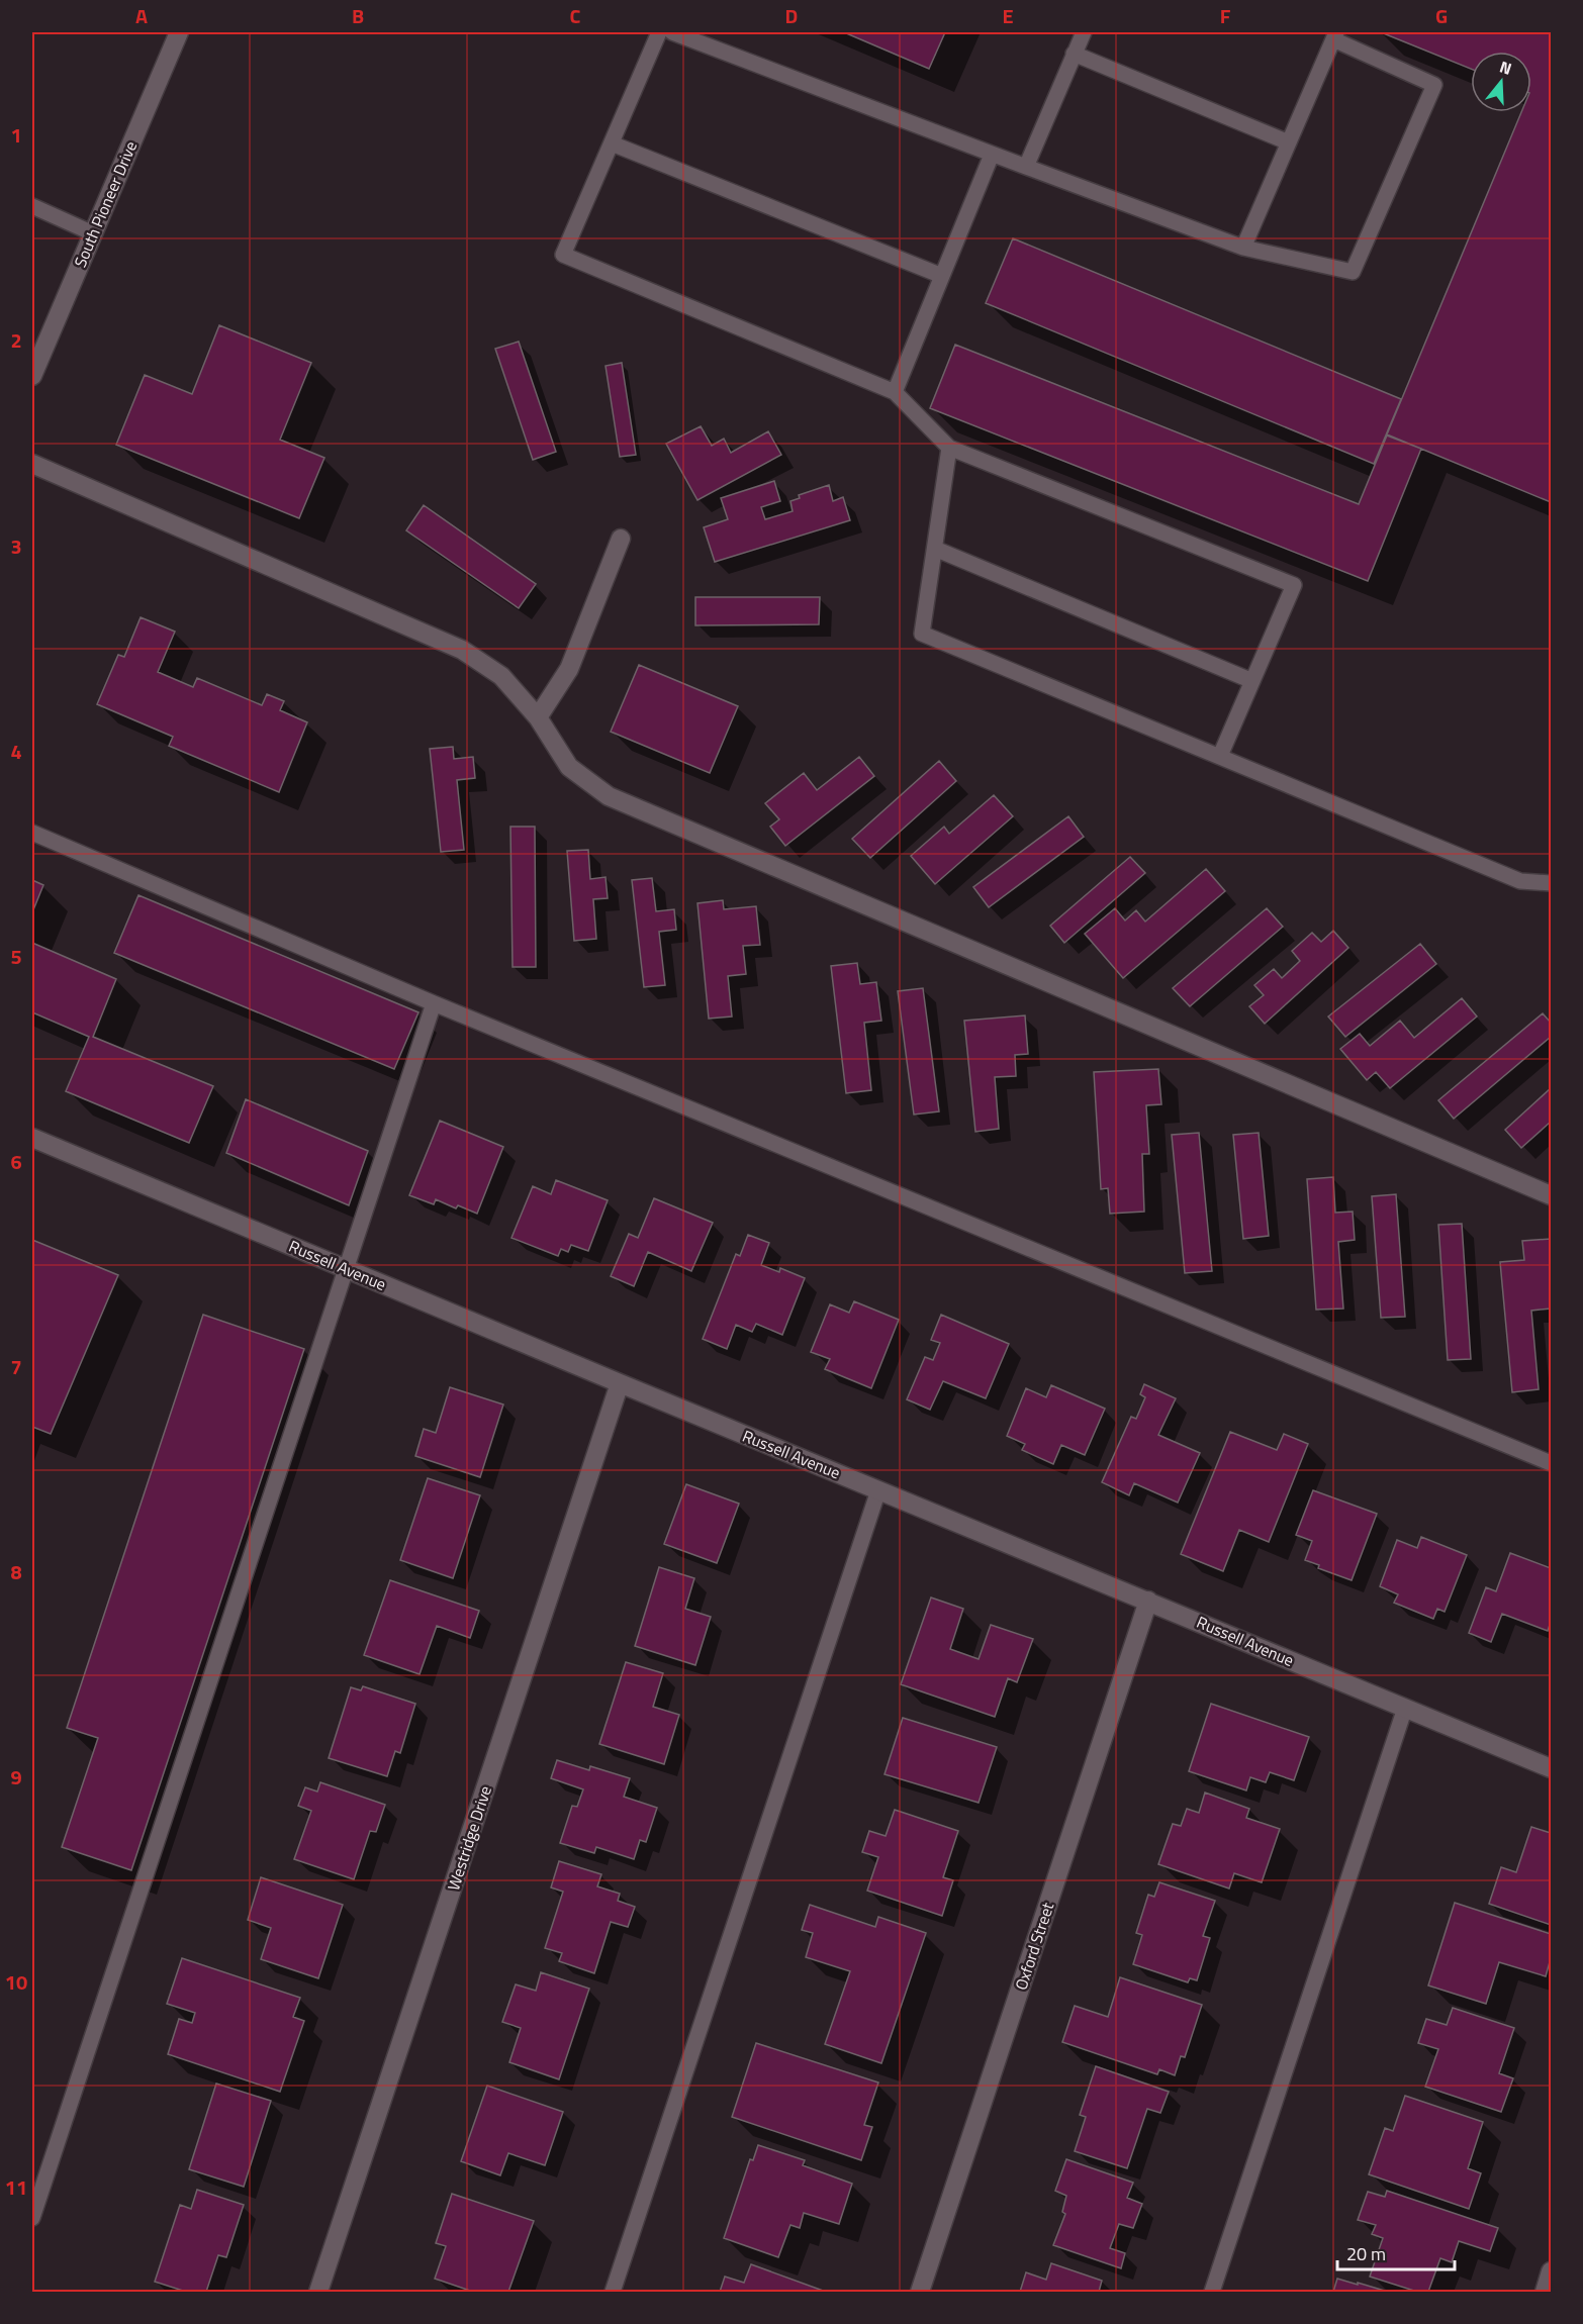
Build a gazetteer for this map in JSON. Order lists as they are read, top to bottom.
{
  "streets": {
    "street": [
      "South Pioneer Drive",
      "Russell Avenue",
      "Westridge Drive",
      "Oxford Street"
    ]
  },
  "crossings": [
    ["Russell Avenue", "Westridge Drive"],
    ["Russell Avenue", "Oxford Street"]
  ],
  "scale_bar": "20 m",
  "north": "top",
  "grid": {
    "columns": [
      "A",
      "B",
      "C",
      "D",
      "E",
      "F",
      "G"
    ],
    "rows": [
      "1",
      "2",
      "3",
      "4",
      "5",
      "6",
      "7",
      "8",
      "9",
      "10",
      "11"
    ]
  }
}
